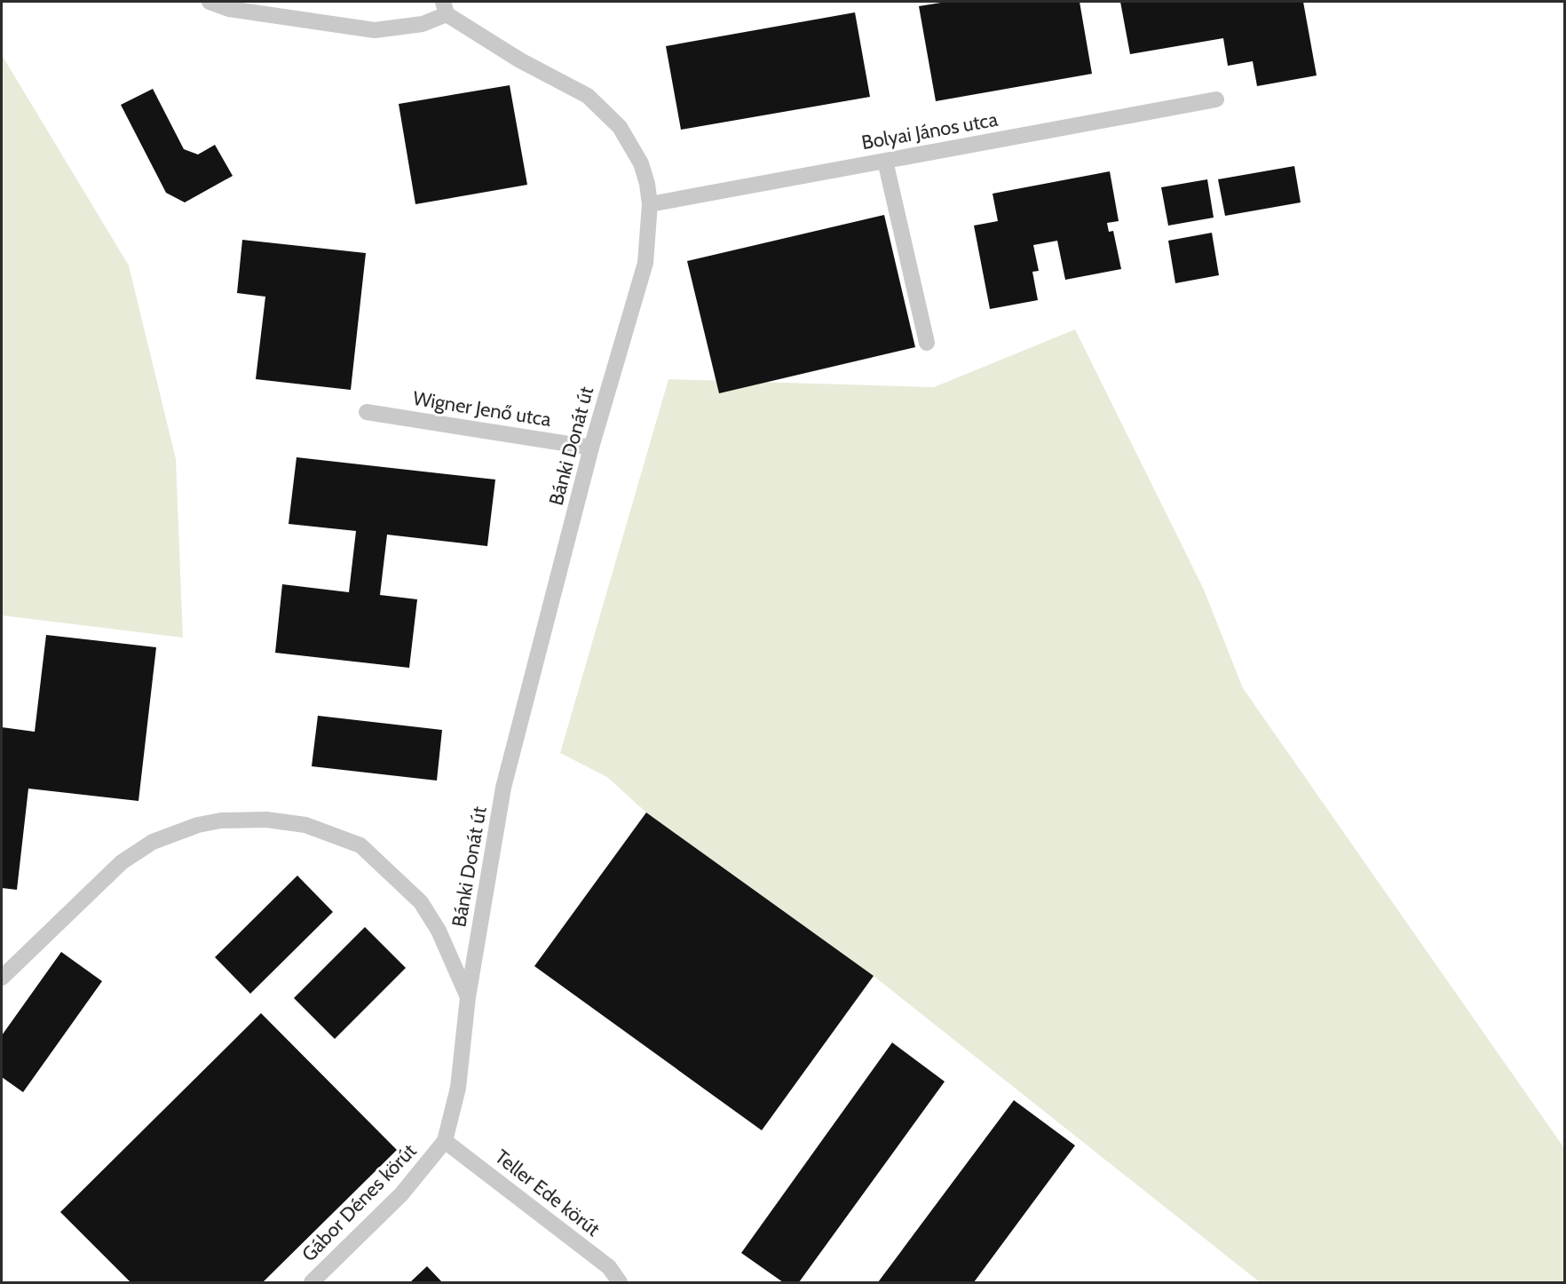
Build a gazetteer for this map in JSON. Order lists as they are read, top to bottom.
{
  "streets": {
    "lane": [
      "Bolyai János utca",
      "Wigner Jenő utca",
      "Bánki Donát út",
      "Teller Ede körút",
      "Gábor Dénes körút"
    ]
  },
  "crossings": [
    ["Bolyai János utca", "Bánki Donát út"],
    ["Wigner Jenő utca", "Bánki Donát út"],
    ["Bánki Donát út", "Gábor Dénes körút"],
    ["Teller Ede körút", "Gábor Dénes körút"]
  ]
}
